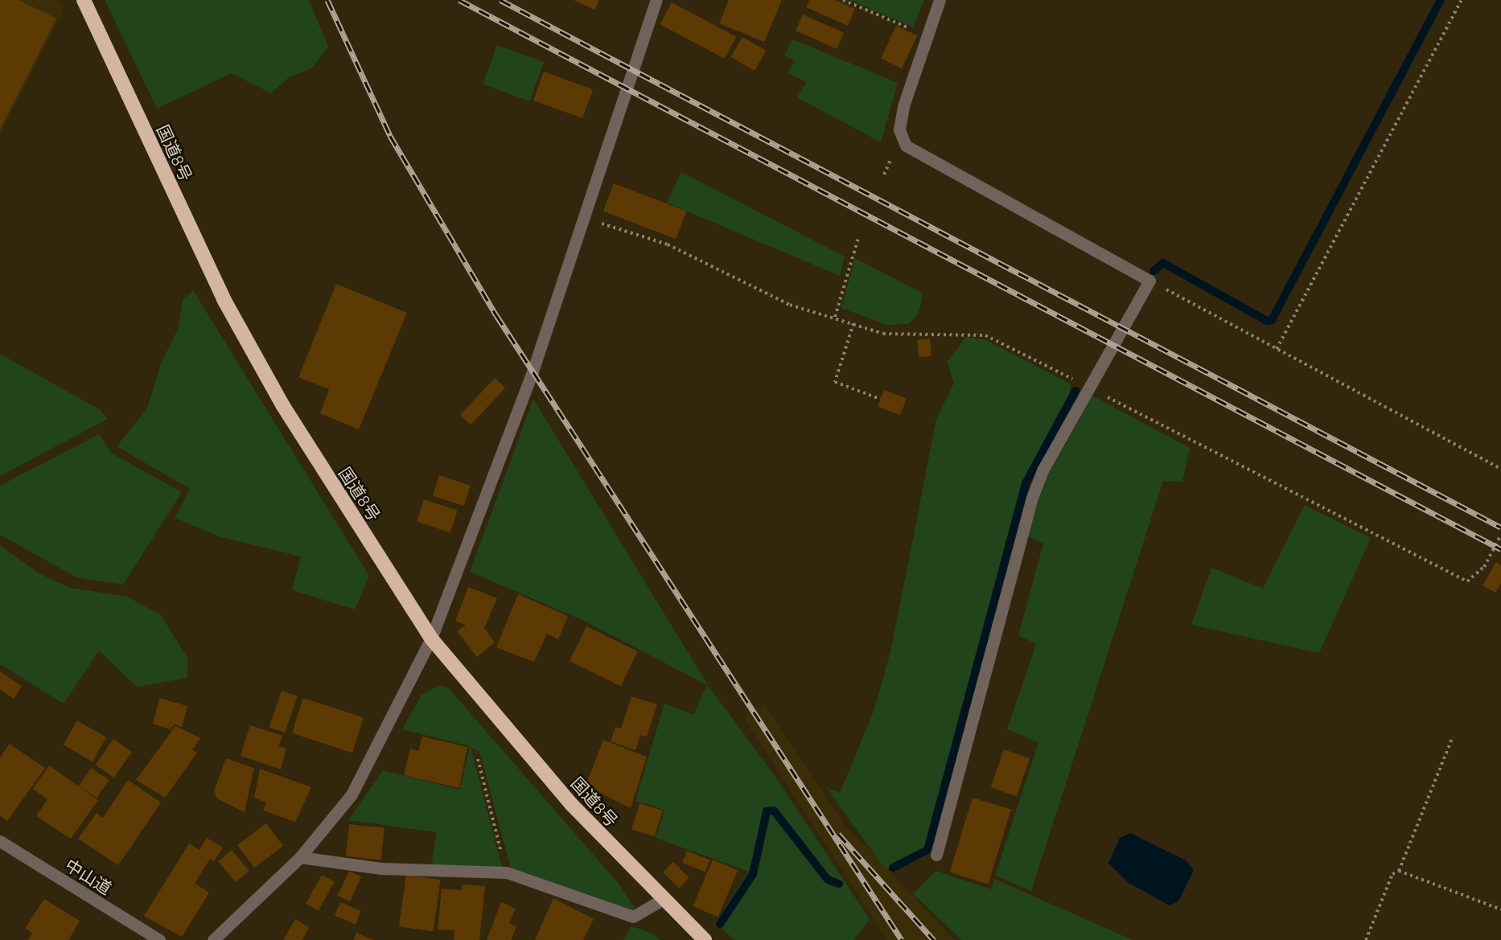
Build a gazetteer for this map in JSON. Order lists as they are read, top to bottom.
{
  "streets": {
    "highway": ["国道8号"],
    "street": ["中山道"]
  }
}
